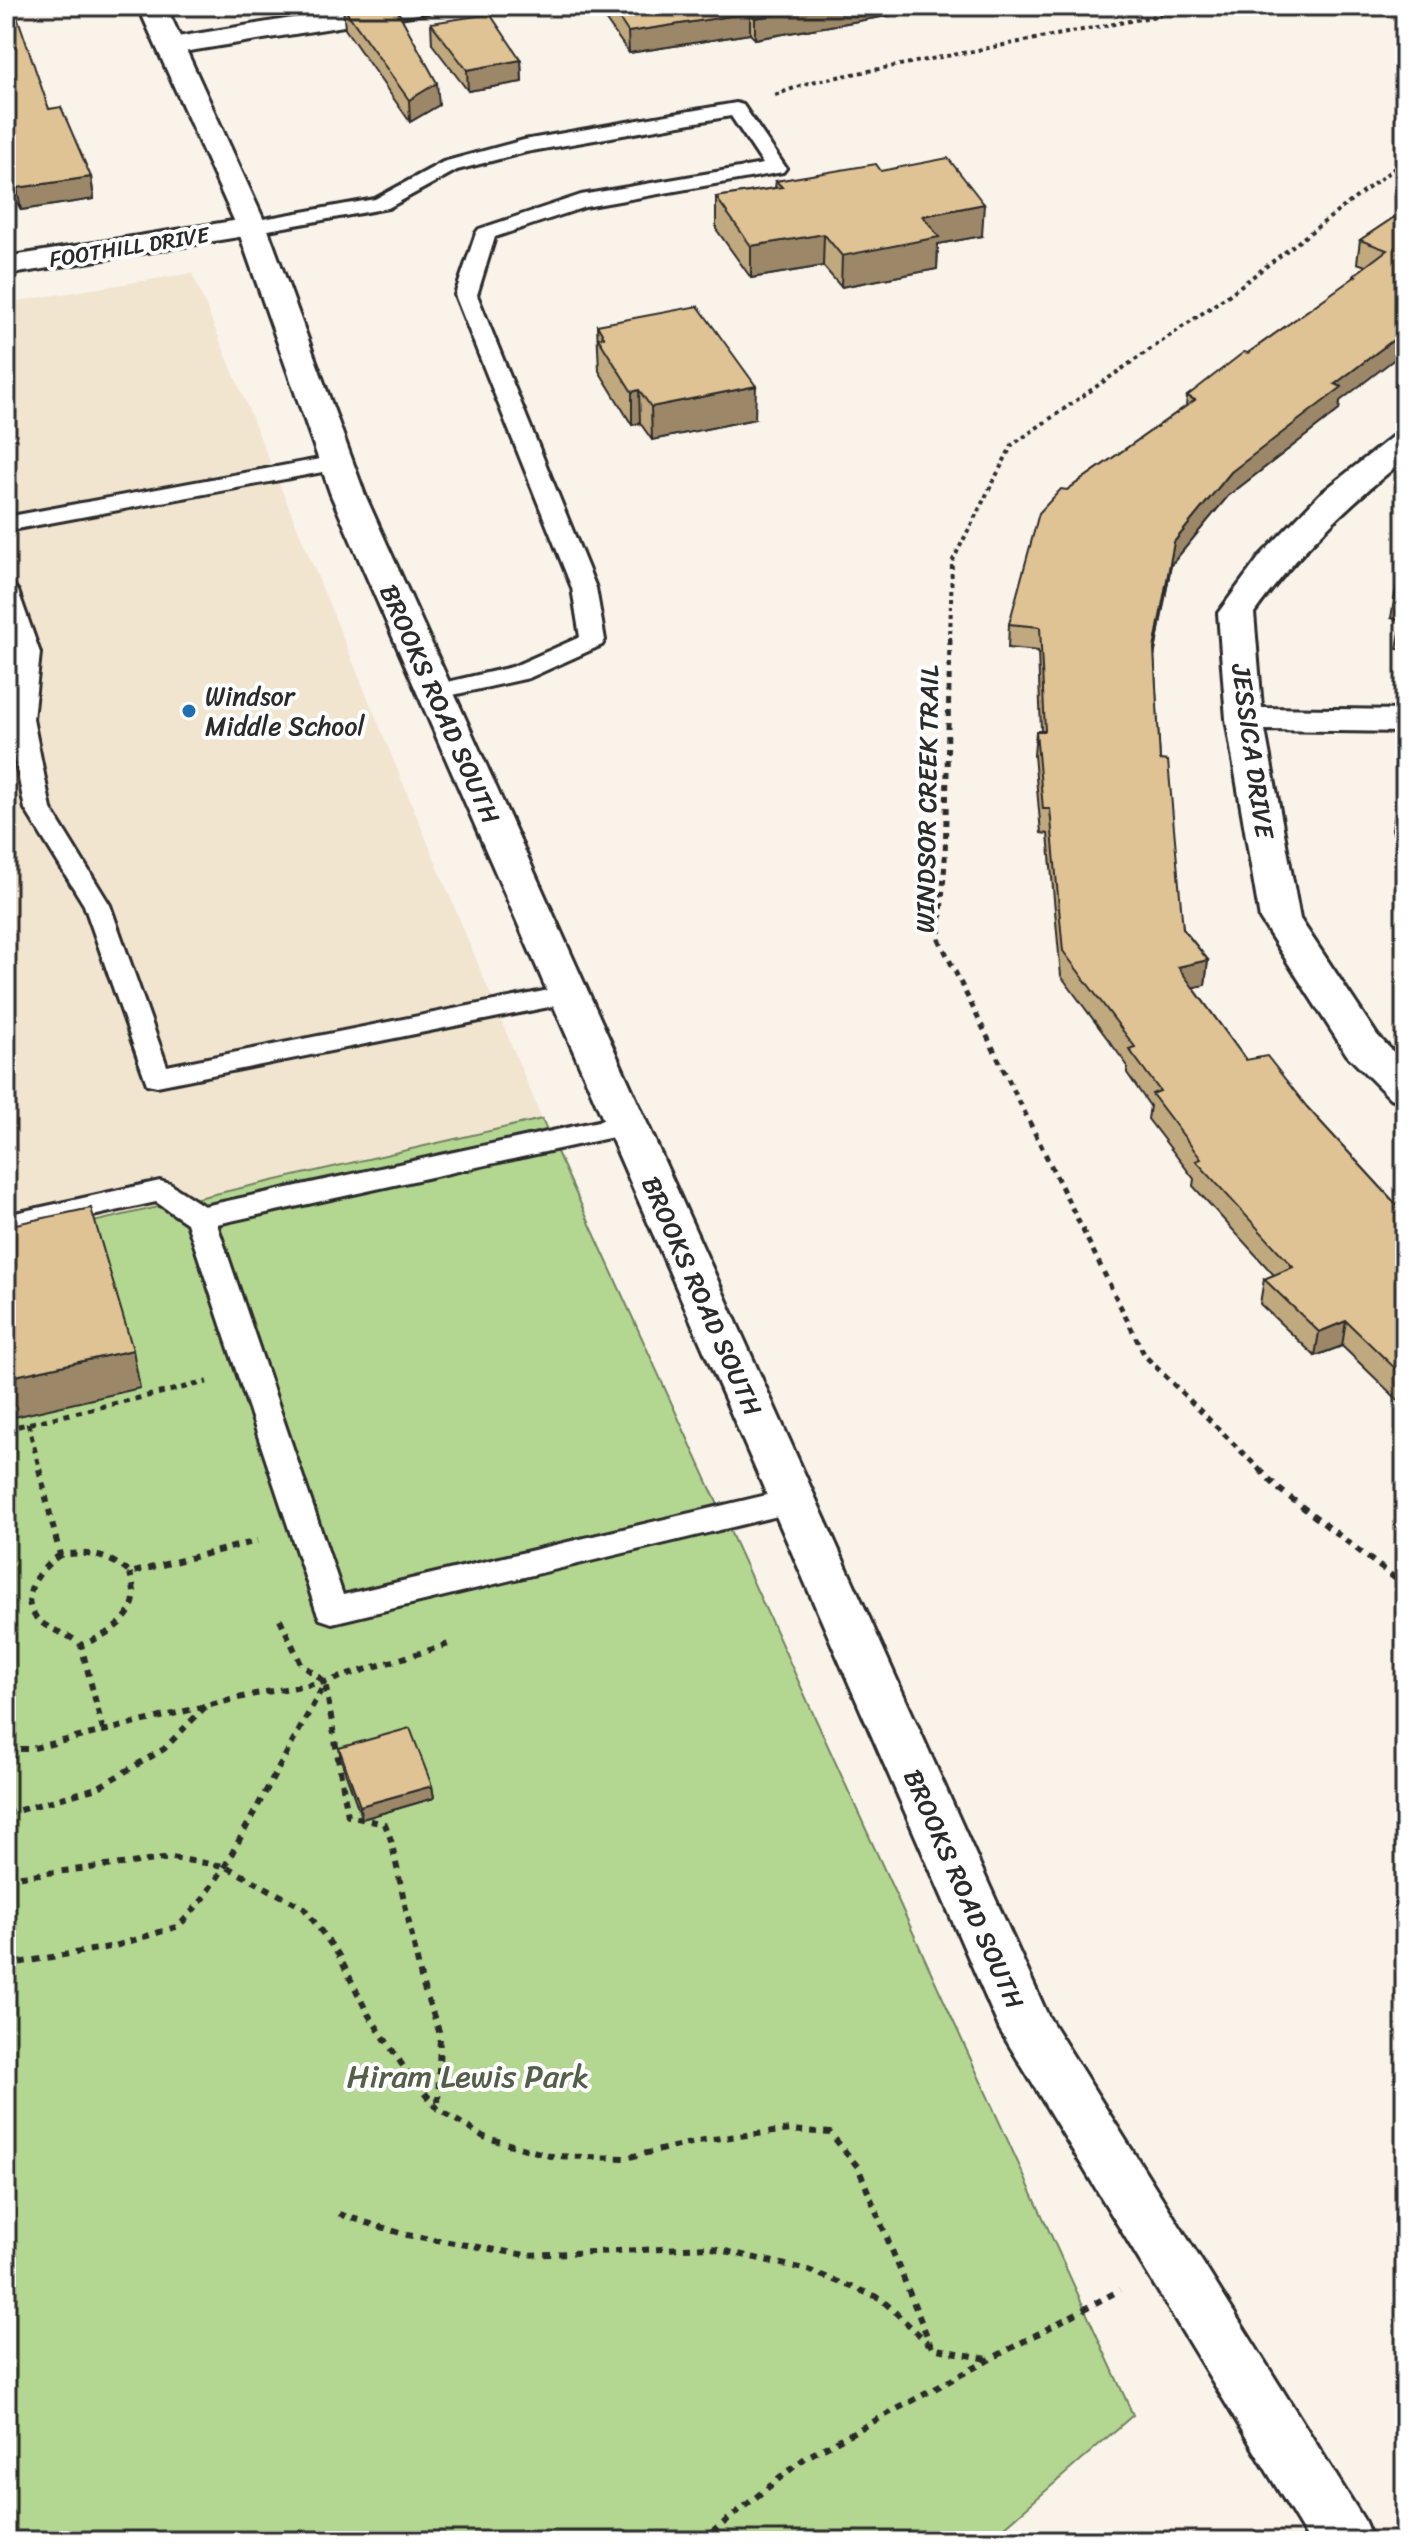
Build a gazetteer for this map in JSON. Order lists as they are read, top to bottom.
{
  "streets": {
    "street": ["FOOTHILL DRIVE", "BROOKS ROAD SOUTH", "JESSICA DRIVE"],
    "path": ["WINDSOR CREEK TRAIL"]
  },
  "crossings": [
    ["FOOTHILL DRIVE", "BROOKS ROAD SOUTH"]
  ],
  "parks": ["Hiram Lewis Park"],
  "places": ["Windsor Middle School"]
}
